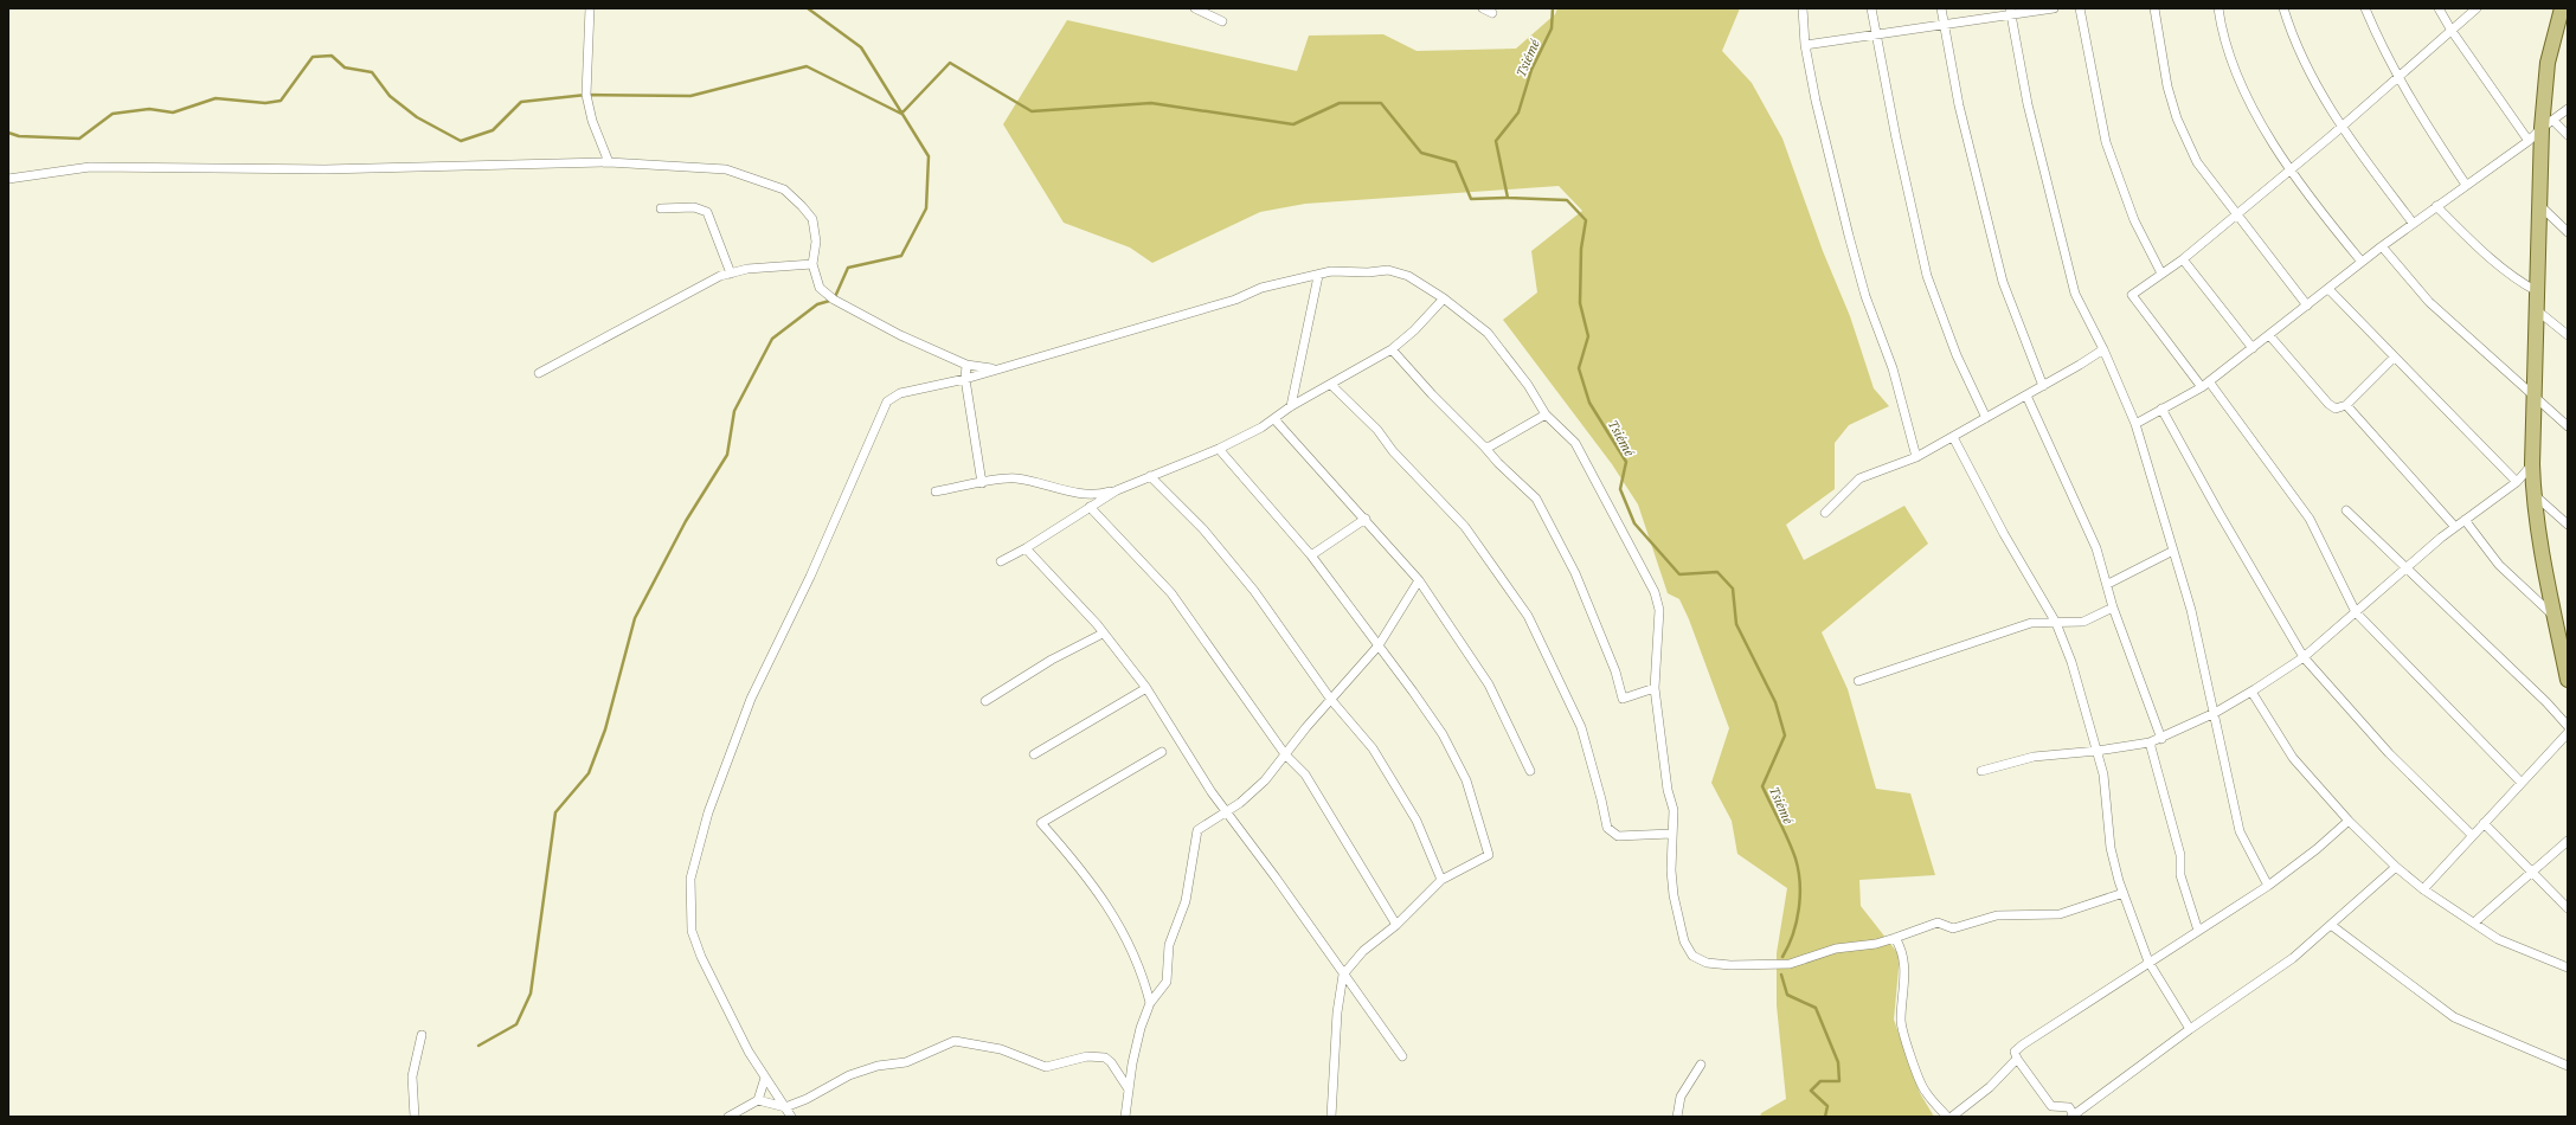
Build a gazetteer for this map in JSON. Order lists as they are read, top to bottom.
{
  "water": ["Tsiémé"]
}
